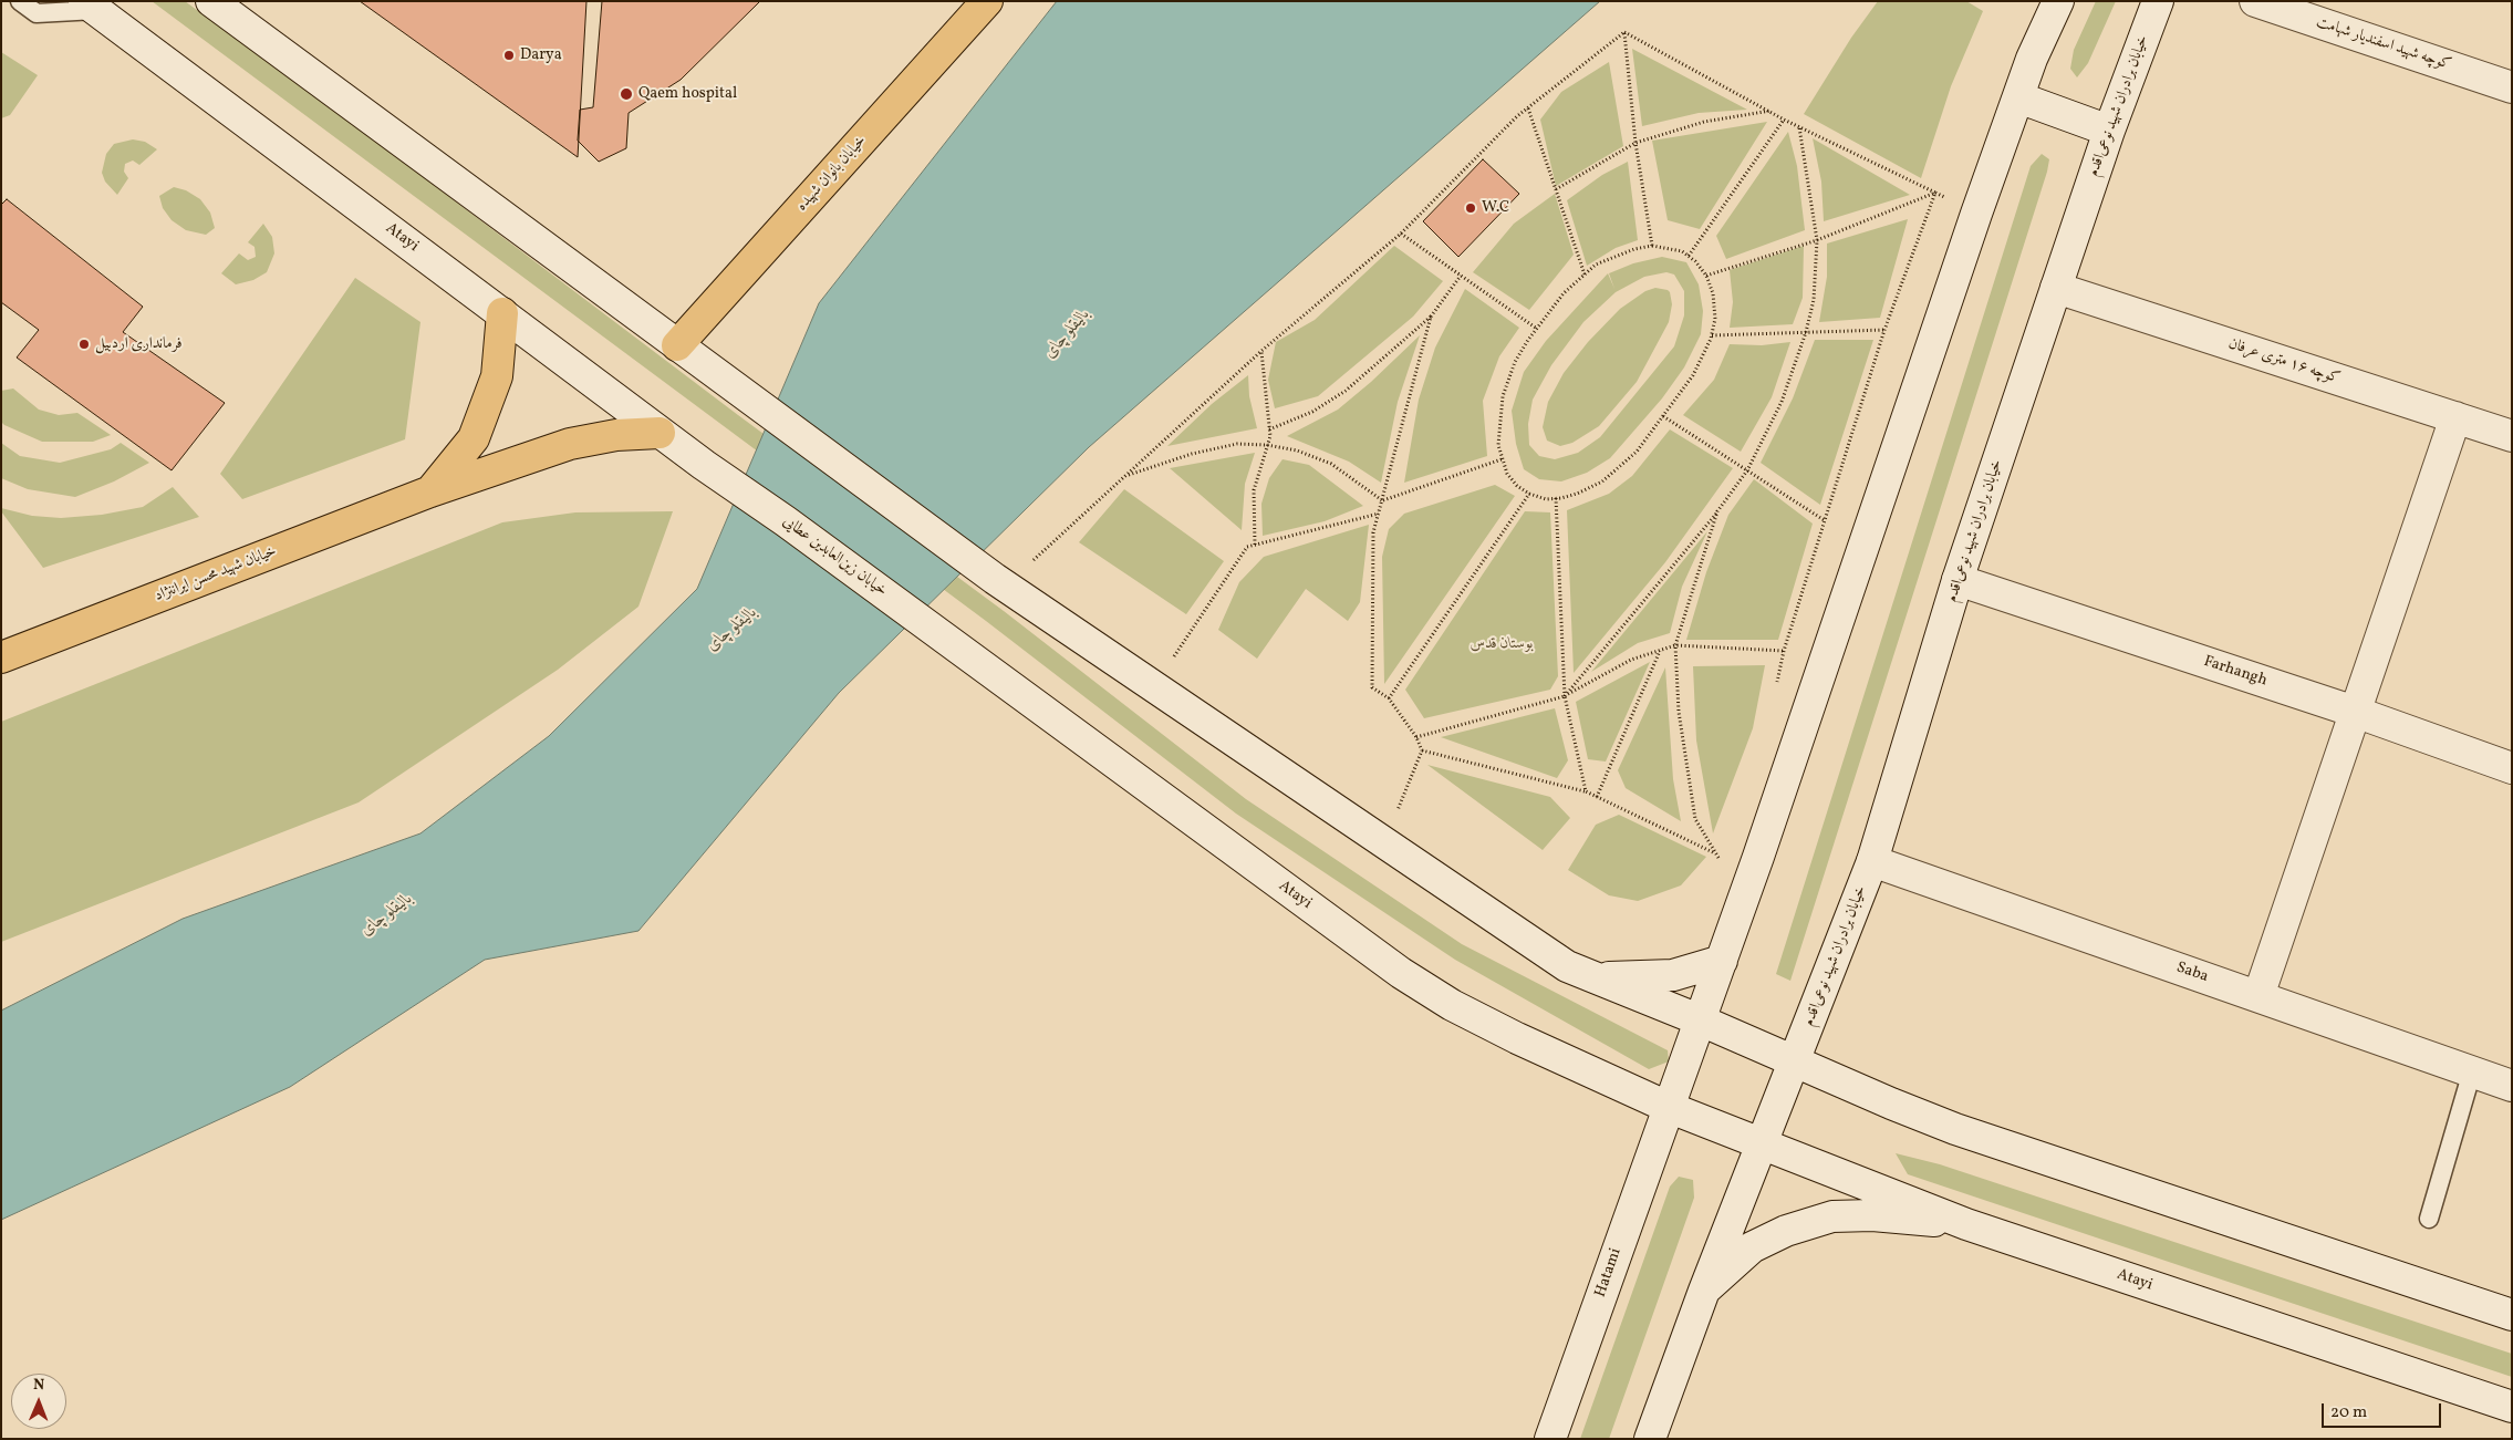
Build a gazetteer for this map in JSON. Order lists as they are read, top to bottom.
{
  "streets": {
    "main road": [
      "کوچه شهید اسفندیار شهامت",
      "خیابان برادران شهید نوعی‌اقدم",
      "خیابان بانوان شهیده",
      "Atayi",
      "کوچه ۱۶ متری عرفان",
      "خیابان زین‌العابدین عطایی",
      "خیابان شهید محسن ایراننژاد",
      "Farhangh",
      "Saba",
      "Hatami"
    ]
  },
  "crossings": [
    ["خیابان برادران شهید نوعی‌اقدم", "Atayi"],
    ["خیابان برادران شهید نوعی‌اقدم", "کوچه ۱۶ متری عرفان"],
    ["خیابان برادران شهید نوعی‌اقدم", "Farhangh"],
    ["خیابان برادران شهید نوعی‌اقدم", "Saba"],
    ["Atayi", "خیابان زین‌العابدین عطایی"],
    ["Atayi", "خیابان شهید محسن ایراننژاد"],
    ["Atayi", "Hatami"]
  ],
  "water": ["بالیقلو چای"],
  "parks": ["بوستان قدس"],
  "places": [
    "Darya",
    "Qaem hospital",
    "W.C",
    "فرمانداری اردبیل"
  ],
  "scale_bar": "20 m",
  "north": "top"
}
